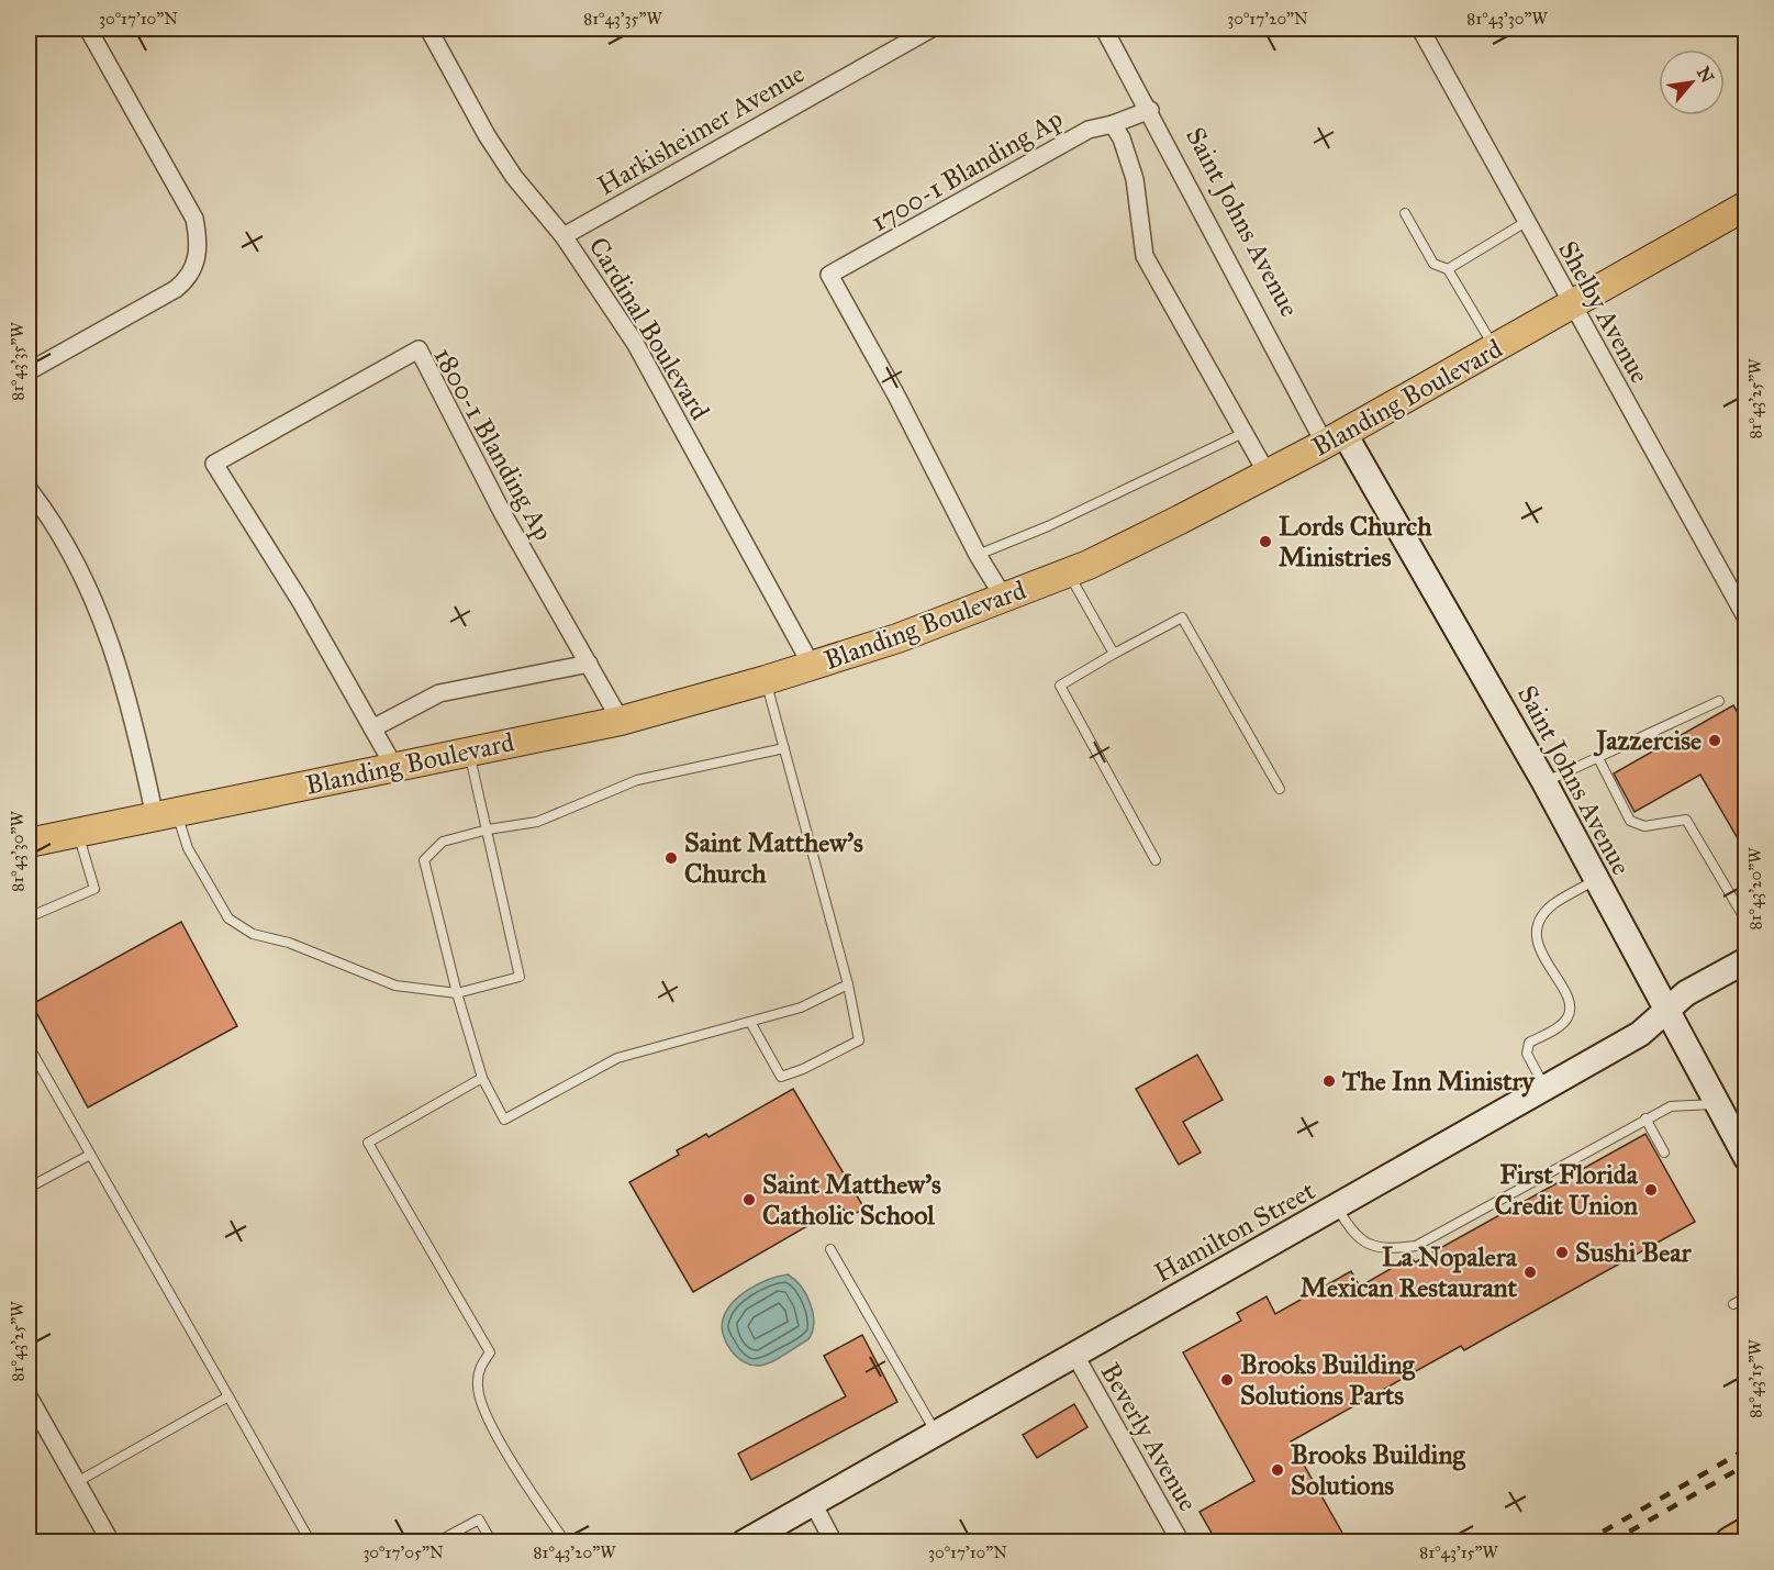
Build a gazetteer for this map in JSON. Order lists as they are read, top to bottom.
{
  "streets": {
    "main road": ["Blanding Boulevard"],
    "street": [
      "Harkisheimer Avenue",
      "1700-1 Blanding Ap",
      "Saint Johns Avenue",
      "Shelby Avenue",
      "Cardinal Boulevard",
      "1800-1 Blanding Ap",
      "Hamilton Street",
      "Beverly Avenue"
    ]
  },
  "crossings": [
    ["Harkisheimer Avenue", "Cardinal Boulevard"],
    ["1700-1 Blanding Ap", "Blanding Boulevard"],
    ["Saint Johns Avenue", "Blanding Boulevard"],
    ["Saint Johns Avenue", "Hamilton Street"],
    ["Shelby Avenue", "Blanding Boulevard"],
    ["Cardinal Boulevard", "Blanding Boulevard"],
    ["Blanding Boulevard", "1800-1 Blanding Ap"],
    ["Hamilton Street", "Beverly Avenue"]
  ],
  "places": [
    "Lords Church Ministries",
    "Jazzercise",
    "Saint Matthew's Church",
    "The Inn Ministry",
    "First Florida Credit Union",
    "Saint Matthew's Catholic School",
    "Sushi Bear",
    "La Nopalera Mexican Restaurant",
    "Brooks Building Solutions Parts",
    "Brooks Building Solutions"
  ],
  "north": "top right",
  "coordinates": [
    "30°17'10\"N",
    "81°43'35\"W",
    "30°17'20\"N",
    "81°43'30\"W",
    "81°43'25\"W",
    "81°43'20\"W",
    "81°43'15\"W",
    "30°17'05\"N"
  ]
}
